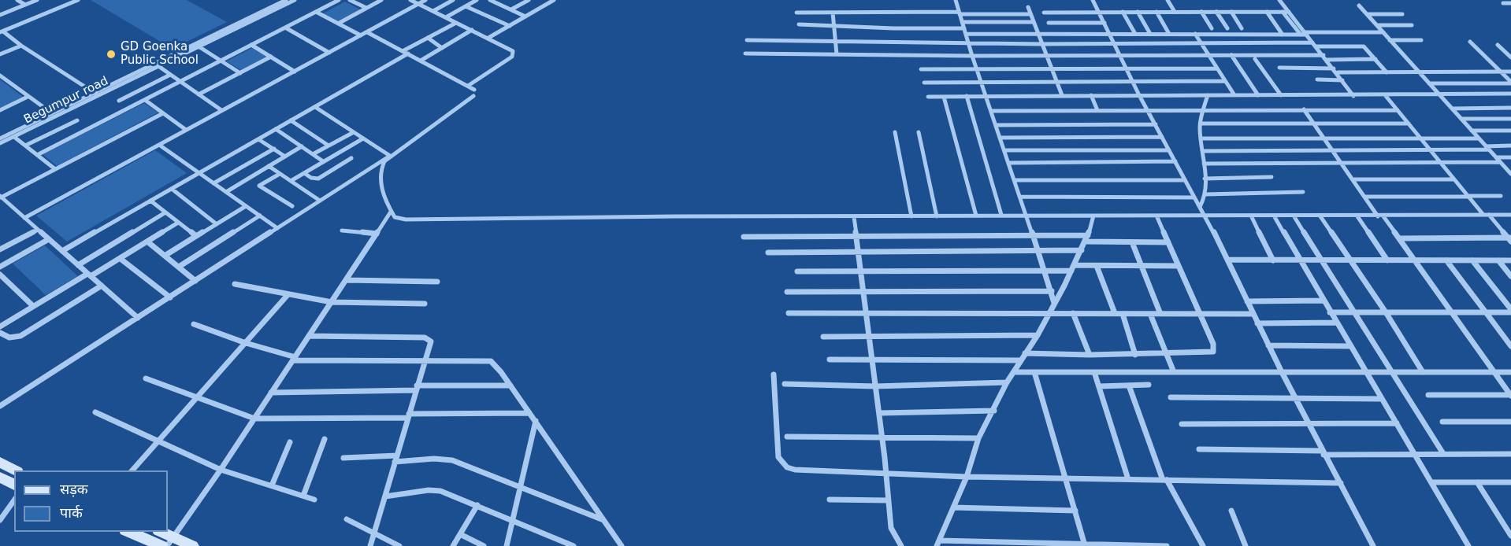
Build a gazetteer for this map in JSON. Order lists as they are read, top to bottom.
{
  "streets": {
    "street": ["Begumpur road"]
  },
  "places": ["GD Goenka Public School"],
  "legend": ["सड़क", "पार्क"]
}
